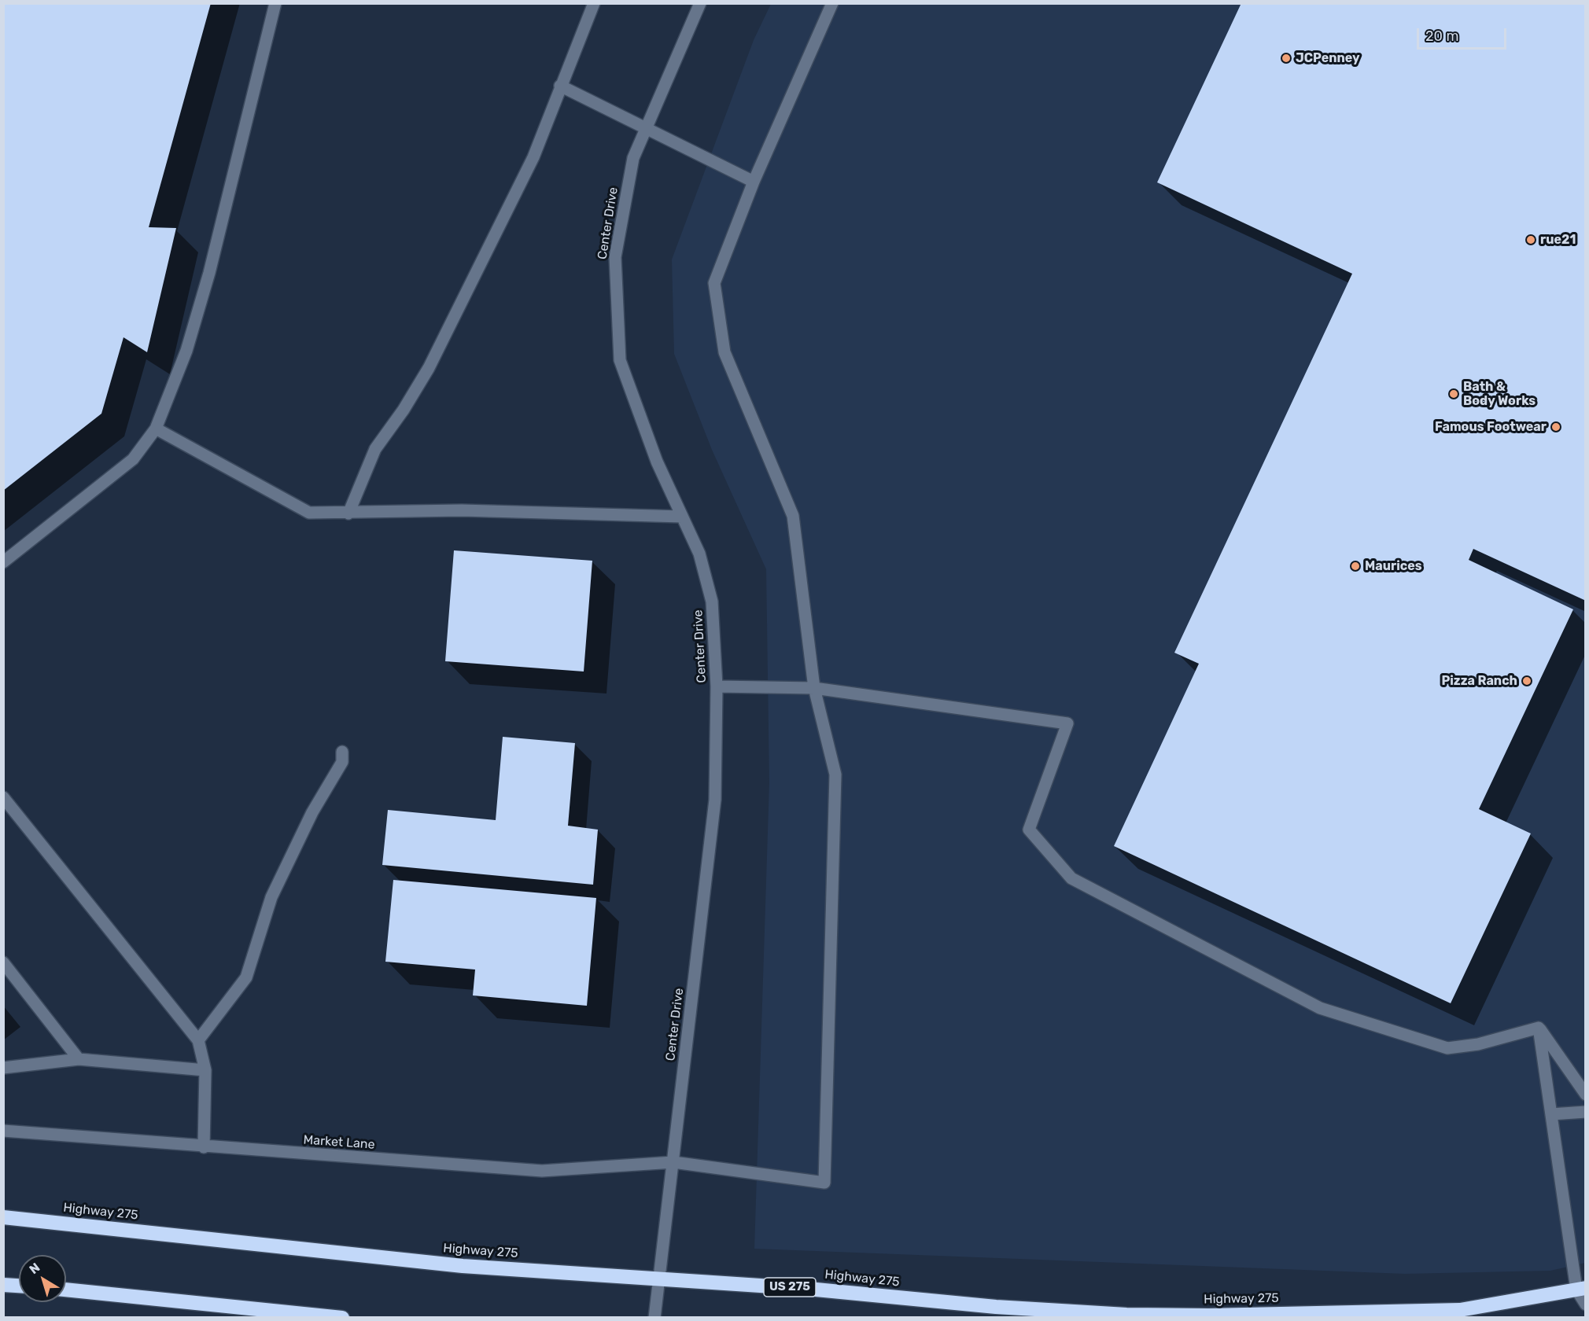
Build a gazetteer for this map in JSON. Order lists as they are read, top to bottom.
{
  "streets": {
    "highway": ["Highway 275", "US 275"],
    "street": ["Center Drive", "Market Lane"]
  },
  "crossings": [
    ["Center Drive", "Market Lane"],
    ["Center Drive", "Highway 275"]
  ],
  "places": [
    "JCPenney",
    "rue21",
    "Bath & Body Works",
    "Famous Footwear",
    "Maurices",
    "Pizza Ranch"
  ],
  "scale_bar": "20 m",
  "north": "top left"
}
